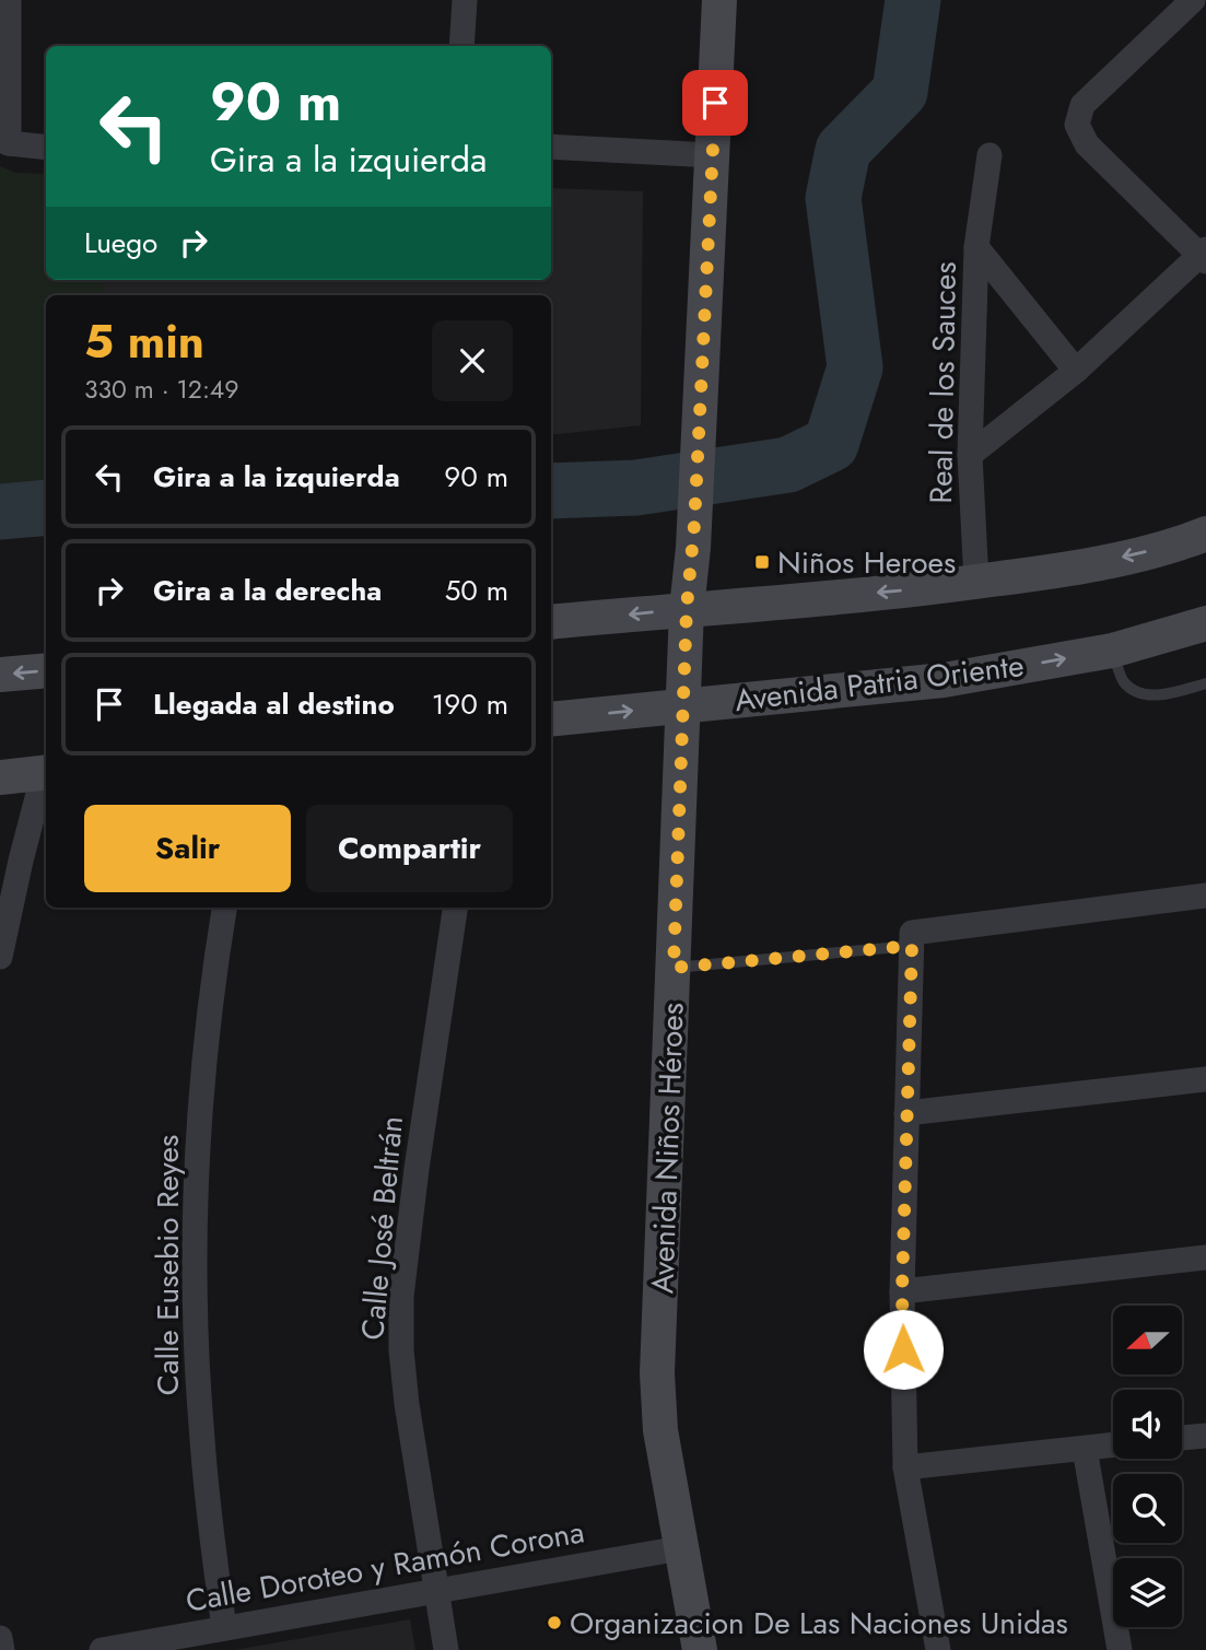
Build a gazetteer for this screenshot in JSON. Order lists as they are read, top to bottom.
{
  "streets": {
    "street": [
      "Real de los Sauces",
      "Avenida Patria Oriente",
      "Avenida Niños Héroes",
      "Calle José Beltrán",
      "Calle Eusebio Reyes",
      "Calle Doroteo y Ramón Corona"
    ]
  },
  "crossings": [
    ["Avenida Patria Oriente", "Avenida Niños Héroes"],
    ["Avenida Niños Héroes", "Calle Doroteo y Ramón Corona"],
    ["Calle José Beltrán", "Calle Doroteo y Ramón Corona"],
    ["Calle Eusebio Reyes", "Calle Doroteo y Ramón Corona"]
  ],
  "places": {
    "transit": ["Niños Heroes"],
    "other": ["Organizacion De Las Naciones Unidas"]
  },
  "north": "left",
  "page": {
    "turn": ["90 m", "Gira a la izquierda"],
    "then": "Luego",
    "heading": ["5 min", "330 m · 12:49"],
    "list": [
      {
        "name": "Gira a la izquierda",
        "value": "90 m"
      },
      {
        "name": "Gira a la derecha",
        "value": "50 m"
      },
      {
        "name": "Llegada al destino",
        "value": "190 m"
      }
    ],
    "buttons": ["Salir", "Compartir"]
  }
}
